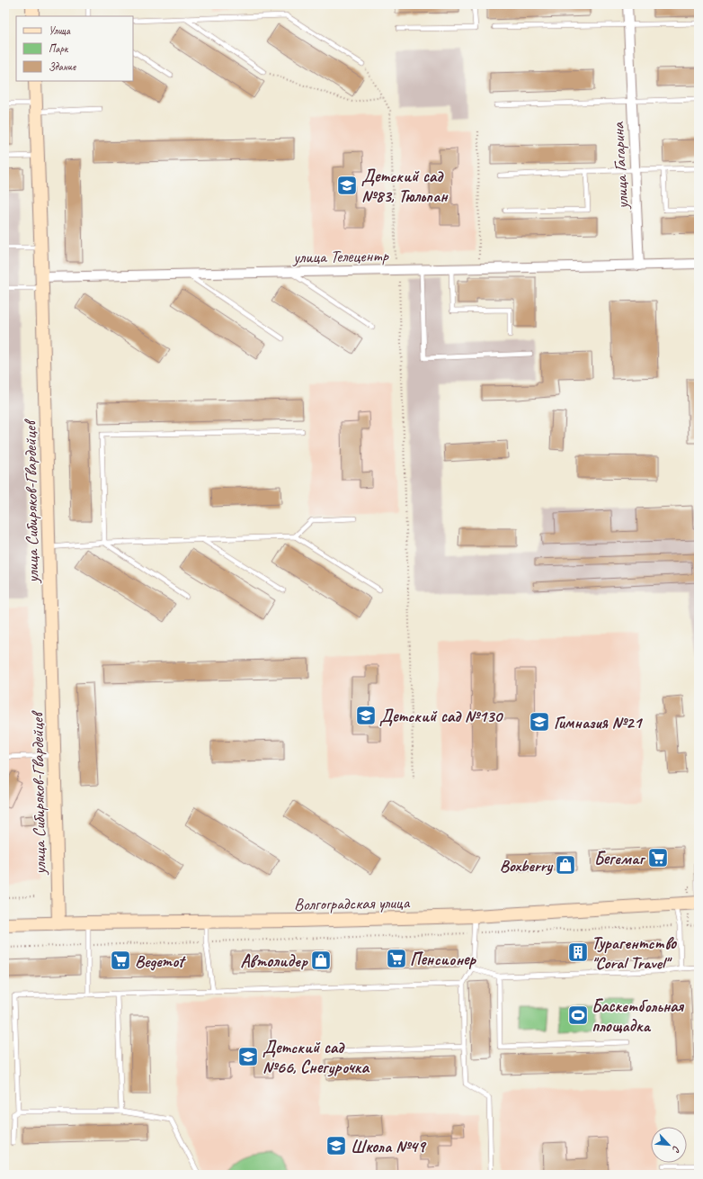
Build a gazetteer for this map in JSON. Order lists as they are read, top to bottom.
{
  "streets": {
    "street": [
      "улица Гагарина",
      "улица Телецентр",
      "улица Сибиряков-Гвардейцев",
      "Волгоградская улица"
    ]
  },
  "crossings": [
    ["улица Гагарина", "улица Телецентр"],
    ["улица Телецентр", "улица Сибиряков-Гвардейцев"],
    ["улица Сибиряков-Гвардейцев", "Волгоградская улица"]
  ],
  "places": {
    "school or university": [
      "Детский сад №83, Тюльпан",
      "Детский сад №130",
      "Гимназия №21",
      "Детский сад №66, Снегурочка",
      "Школа №49"
    ],
    "supermarket": ["Бегемаг", "Пенсионер", "Begemot"],
    "shop": ["Boxberry", "Автолидер"],
    "building": ["Турагентство \"Coral Travel\""],
    "sports": ["Баскетбольная площадка"]
  },
  "legend": ["Улица", "Парк", "Здание"],
  "north": "bottom right"
}
